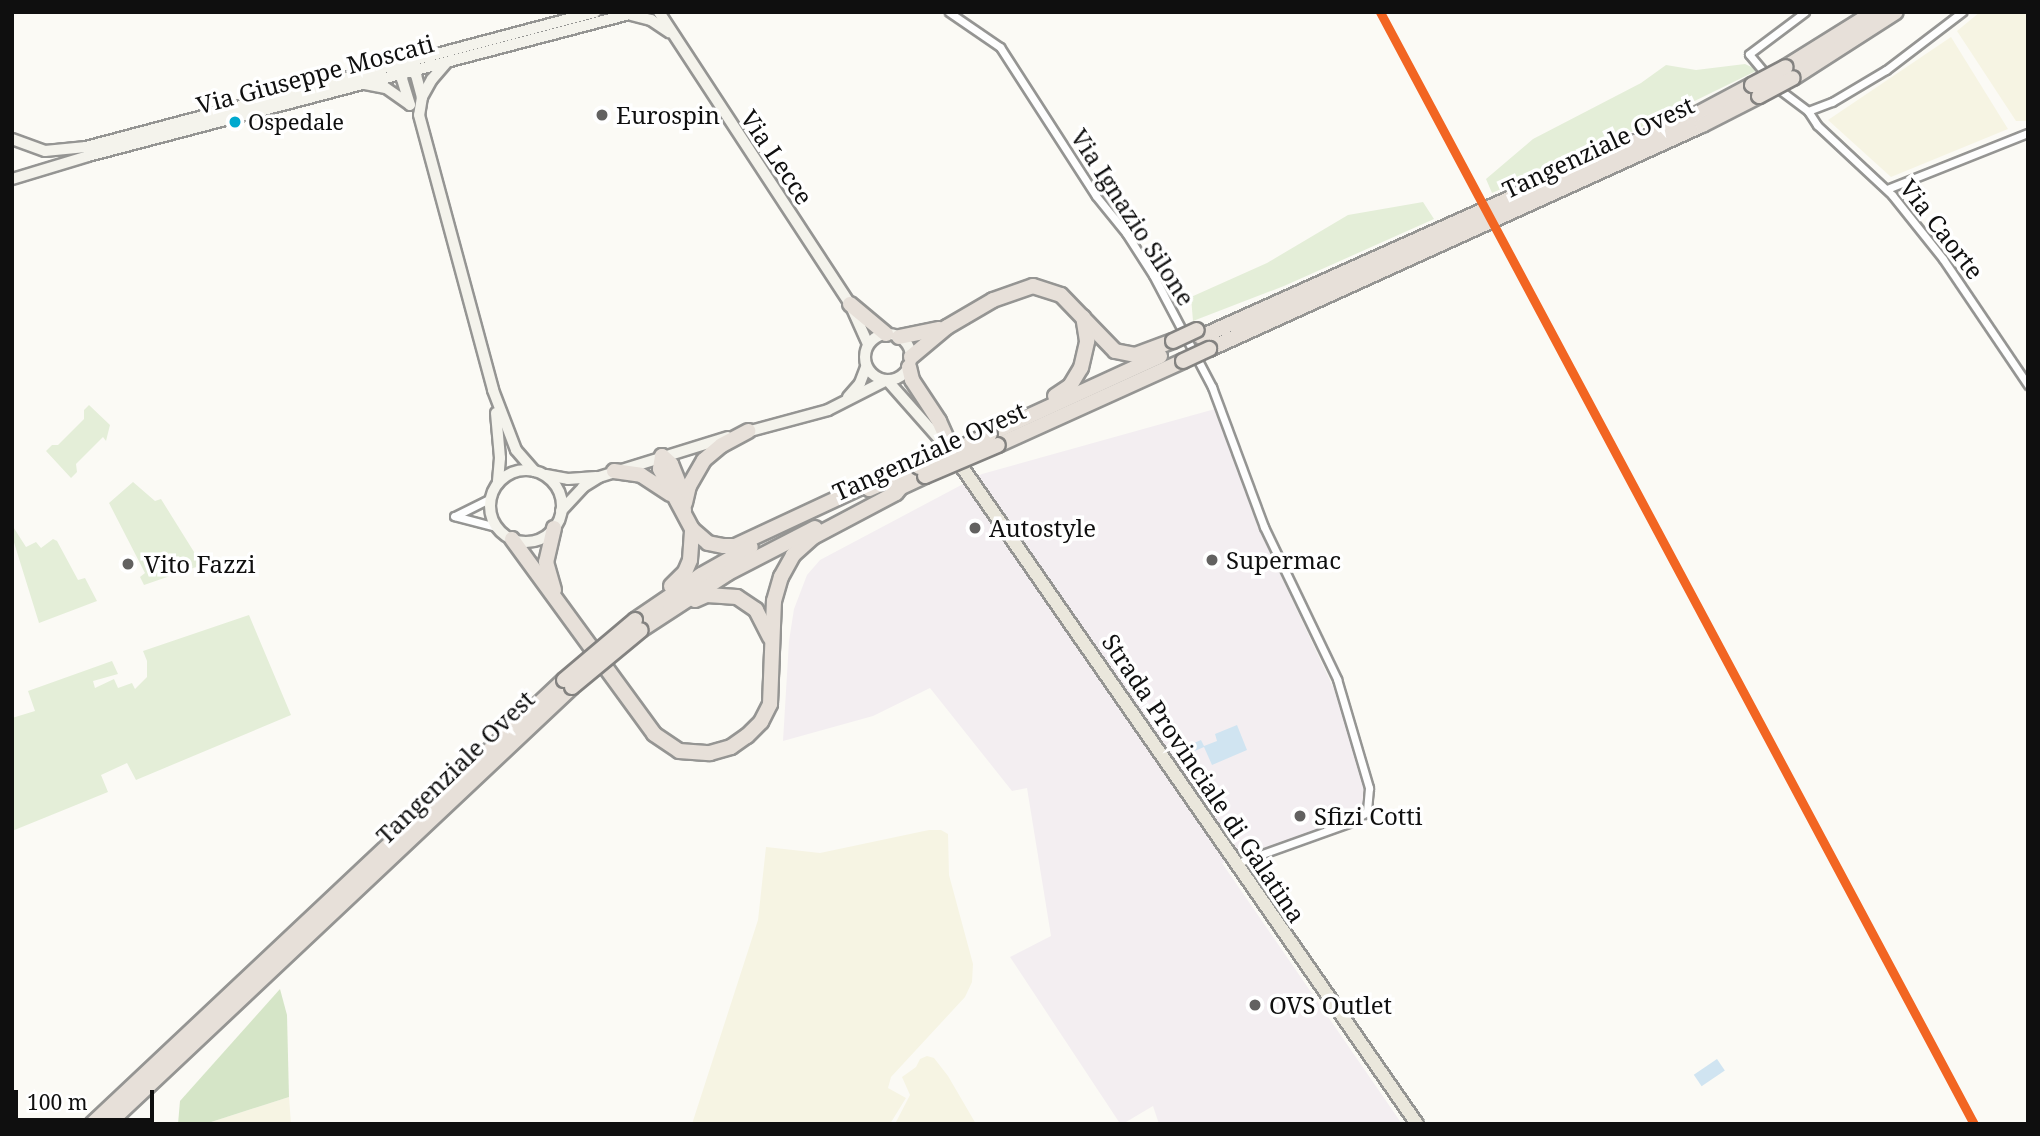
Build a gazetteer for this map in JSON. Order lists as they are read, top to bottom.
{
  "streets": {
    "highway": ["Tangenziale Ovest"],
    "main road": ["Strada Provinciale di Galatina"],
    "street": [
      "Via Giuseppe Moscati",
      "Via Lecce",
      "Via Ignazio Silone",
      "Via Caorte"
    ]
  },
  "crossings": [
    ["Via Giuseppe Moscati", "Via Lecce"],
    ["Via Ignazio Silone", "Strada Provinciale di Galatina"]
  ],
  "places": [
    "Eurospin",
    "Ospedale",
    "Autostyle",
    "Supermac",
    "Vito Fazzi",
    "Sfizi Cotti",
    "OVS Outlet"
  ],
  "scale_bar": "100 m"
}
